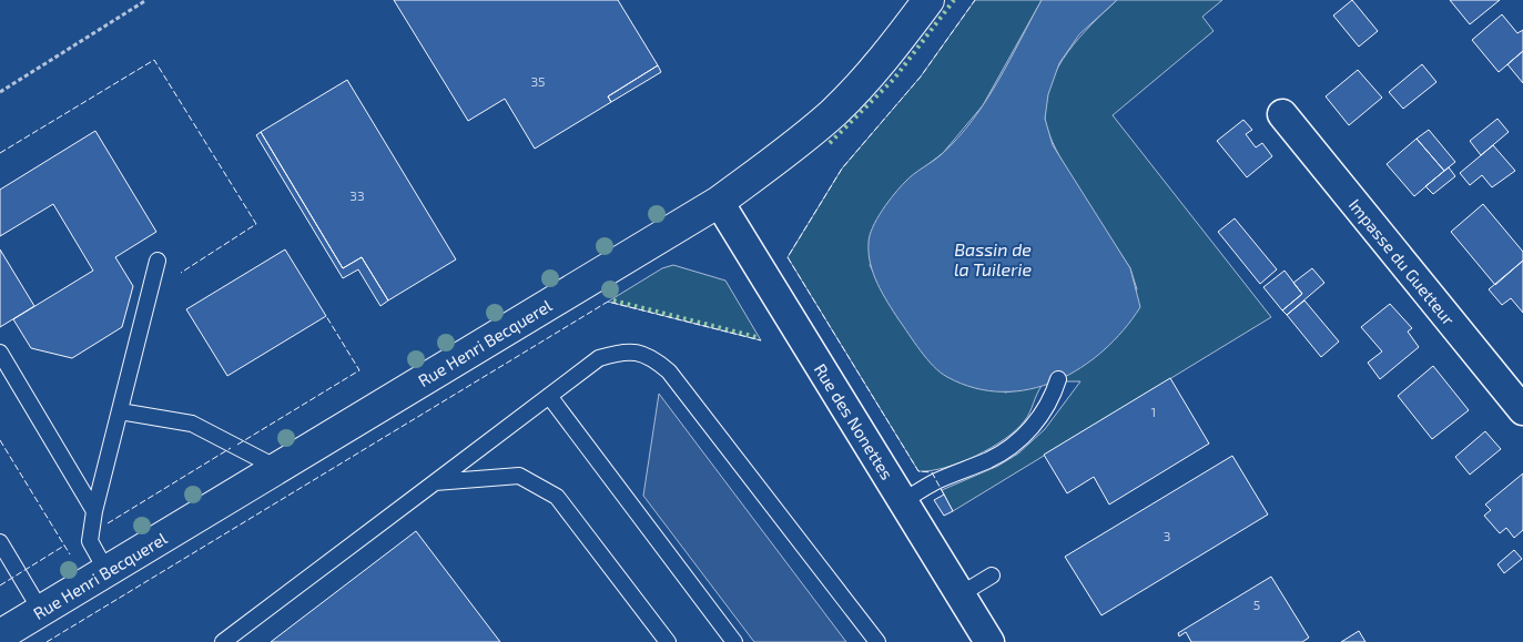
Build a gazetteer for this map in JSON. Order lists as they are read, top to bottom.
{
  "streets": {
    "street": ["Impasse du Guetteur", "Rue Henri Becquerel", "Rue des Nonettes"]
  },
  "crossings": [
    ["Rue Henri Becquerel", "Rue des Nonettes"]
  ],
  "water": ["Bassin de la Tuilerie"],
  "house_numbers": [
    "35",
    "33",
    "1",
    "3",
    "5"
  ]
}
